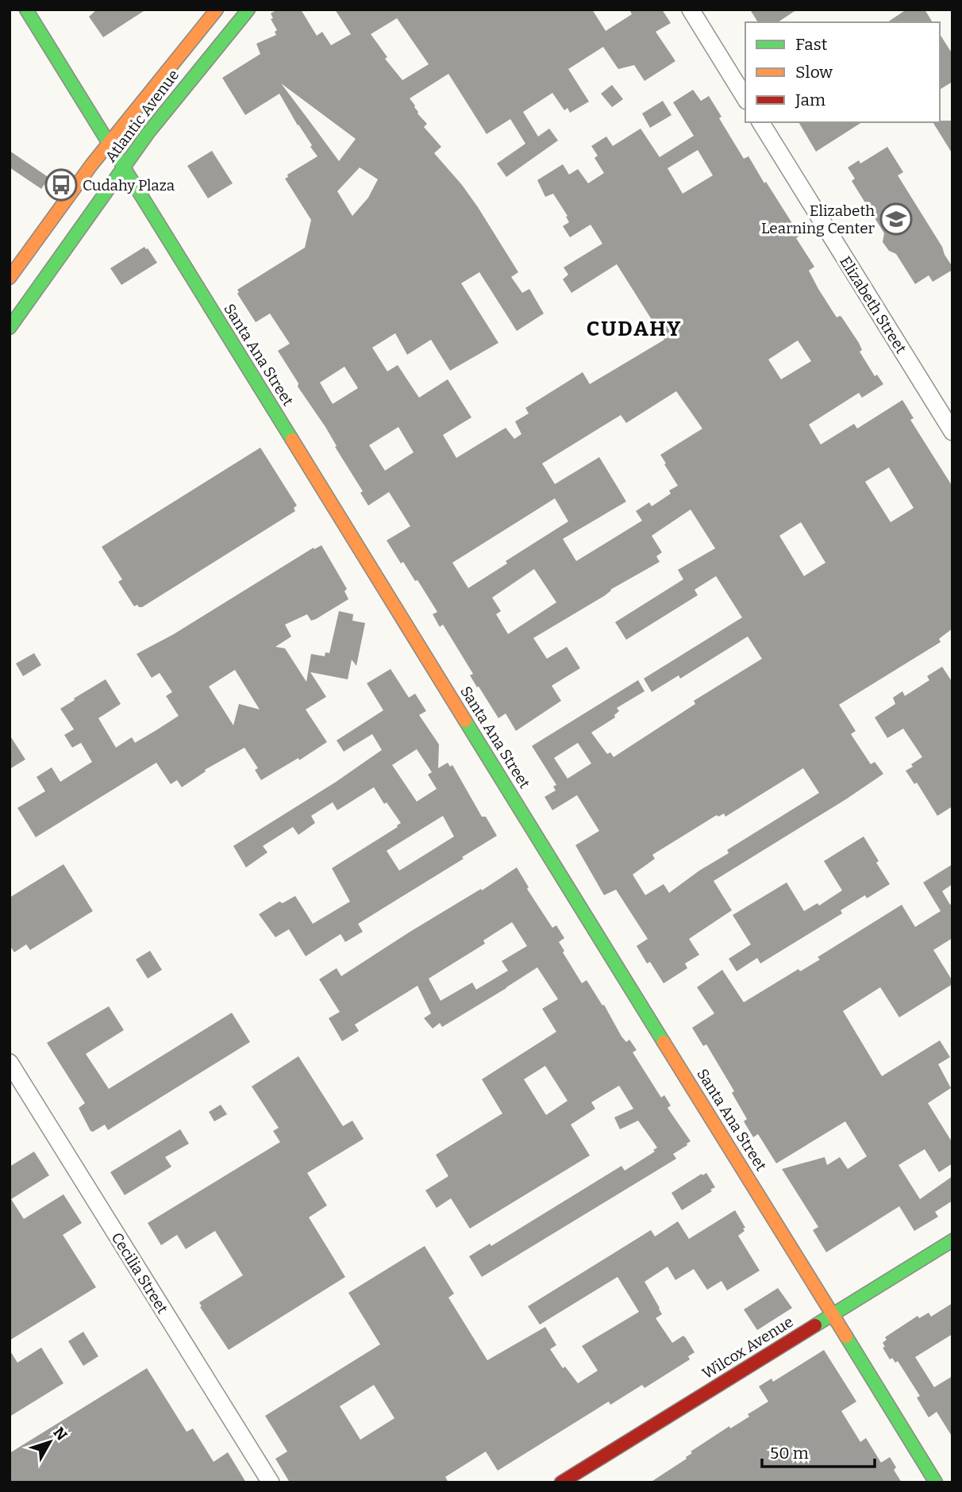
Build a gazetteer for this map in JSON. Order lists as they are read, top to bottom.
{
  "streets": {
    "street": [
      "Atlantic Avenue",
      "Elizabeth Street",
      "Santa Ana Street",
      "Cecilia Street",
      "Wilcox Avenue"
    ]
  },
  "crossings": [
    ["Atlantic Avenue", "Santa Ana Street"],
    ["Santa Ana Street", "Wilcox Avenue"]
  ],
  "districts": ["CUDAHY"],
  "places": {
    "bus stop": ["Cudahy Plaza"],
    "school or university": ["Elizabeth Learning Center"]
  },
  "legend": ["Fast", "Slow", "Jam"],
  "scale_bar": "50 m",
  "north": "top right"
}
